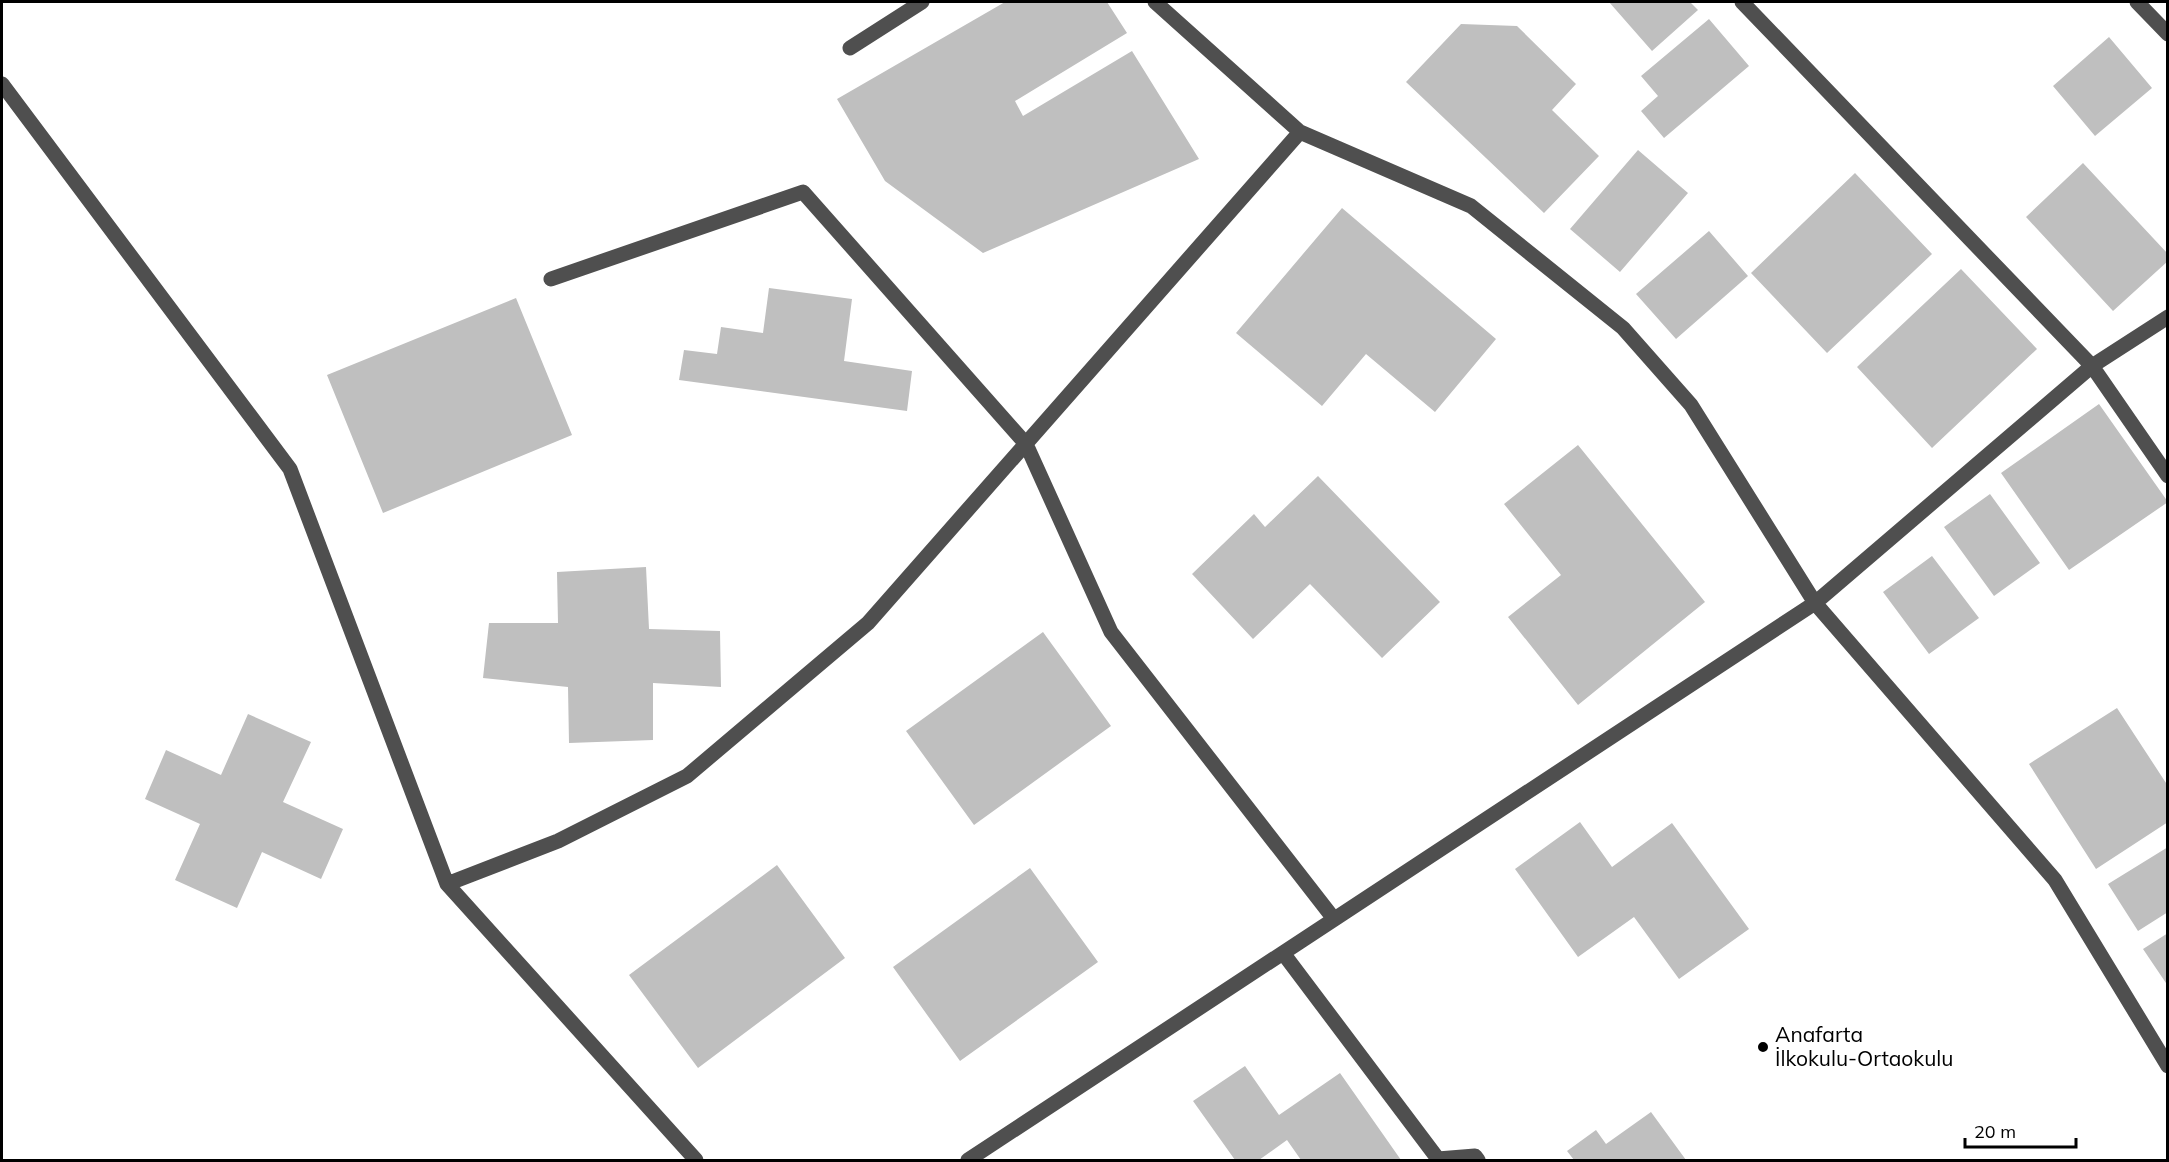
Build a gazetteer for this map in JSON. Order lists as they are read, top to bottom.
{
  "places": ["Anafarta İlkokulu-Ortaokulu"],
  "scale_bar": "20 m"
}
